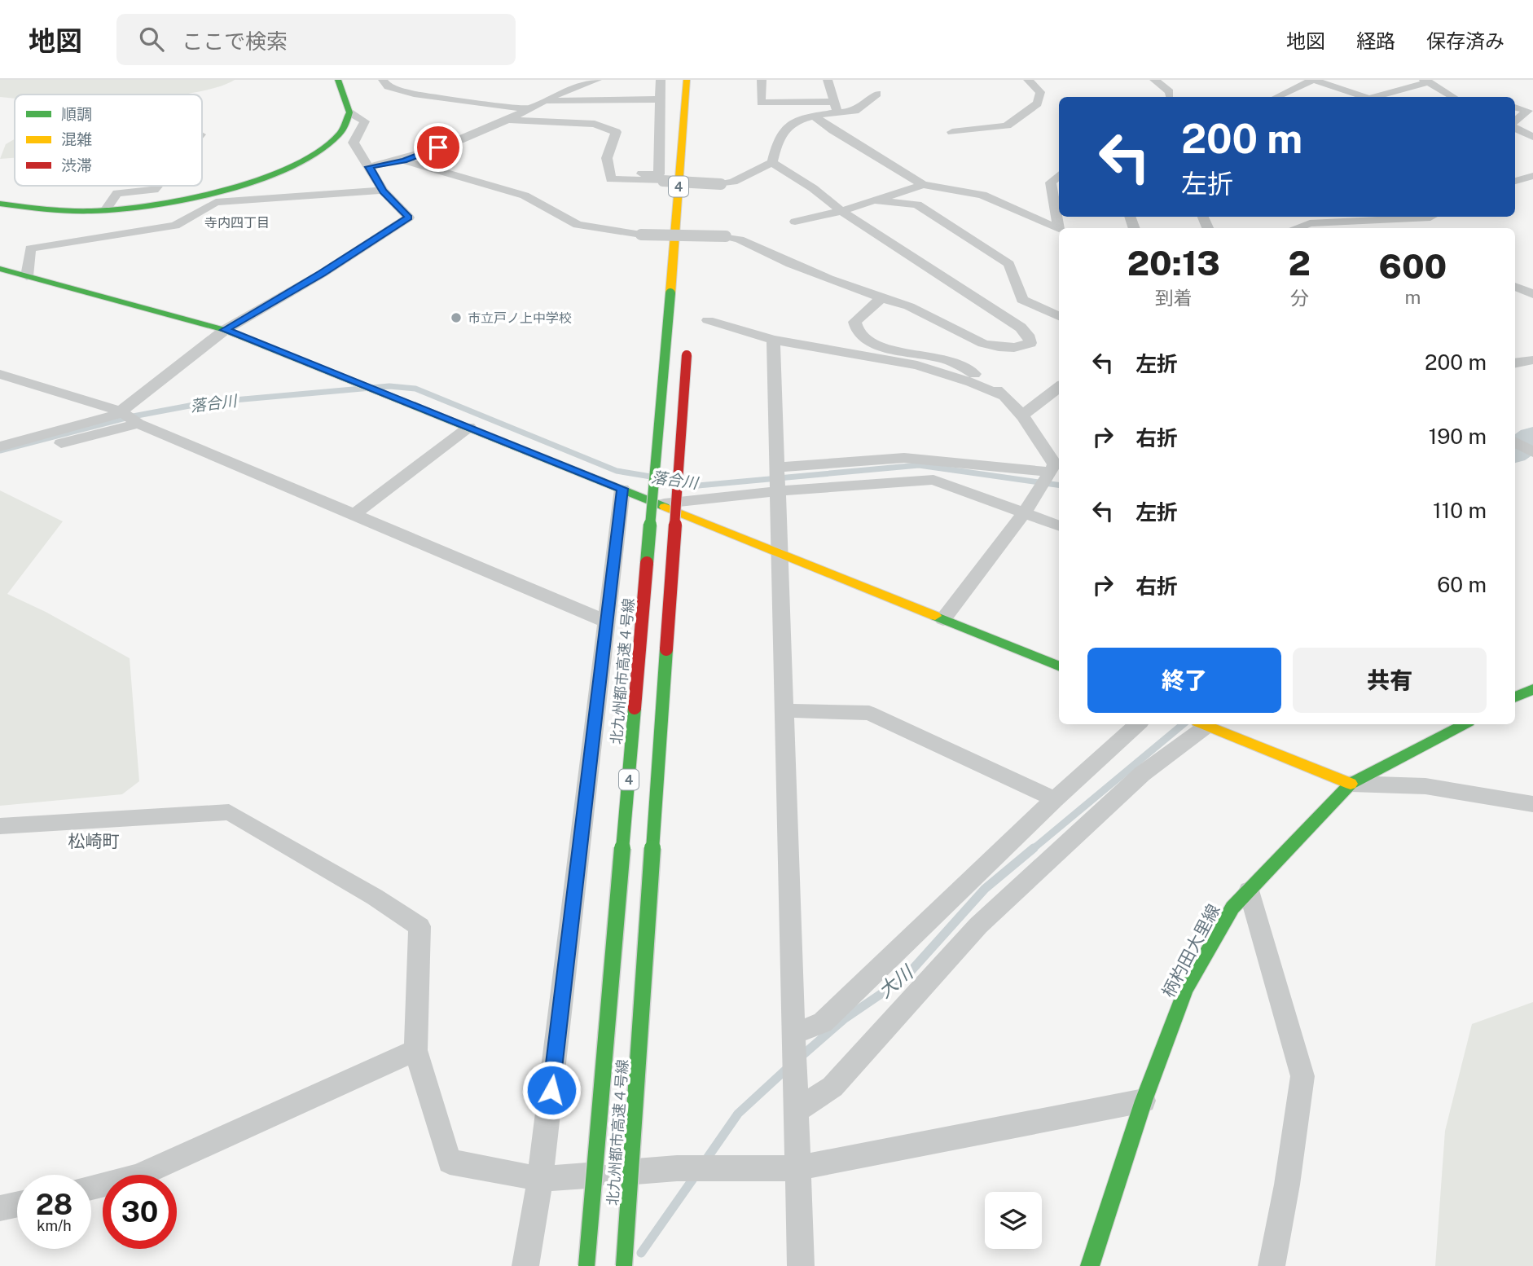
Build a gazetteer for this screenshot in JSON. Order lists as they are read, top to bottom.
{
  "streets": {
    "main road": ["4", "北九州都市高速４号線", "柄杓田大里線"]
  },
  "districts": ["寺内四丁目", "松崎町"],
  "water": ["落合川", "大川"],
  "places": ["市立戸ノ上中学校"],
  "legend": ["順調", "混雑", "渋滞"],
  "page": {
    "header": "地図",
    "search": "ここで検索",
    "nav": ["地図", "経路", "保存済み"],
    "turn": ["200 m", "左折"],
    "eta": [
      "20:13",
      "到着",
      "2",
      "分",
      "600",
      "m"
    ],
    "list": [
      {
        "name": "左折",
        "value": "200 m"
      },
      {
        "name": "右折",
        "value": "190 m"
      },
      {
        "name": "左折",
        "value": "110 m"
      },
      {
        "name": "右折",
        "value": "60 m"
      }
    ],
    "buttons": ["終了", "共有"],
    "speed": "28 km/h",
    "limit": "30"
  }
}
